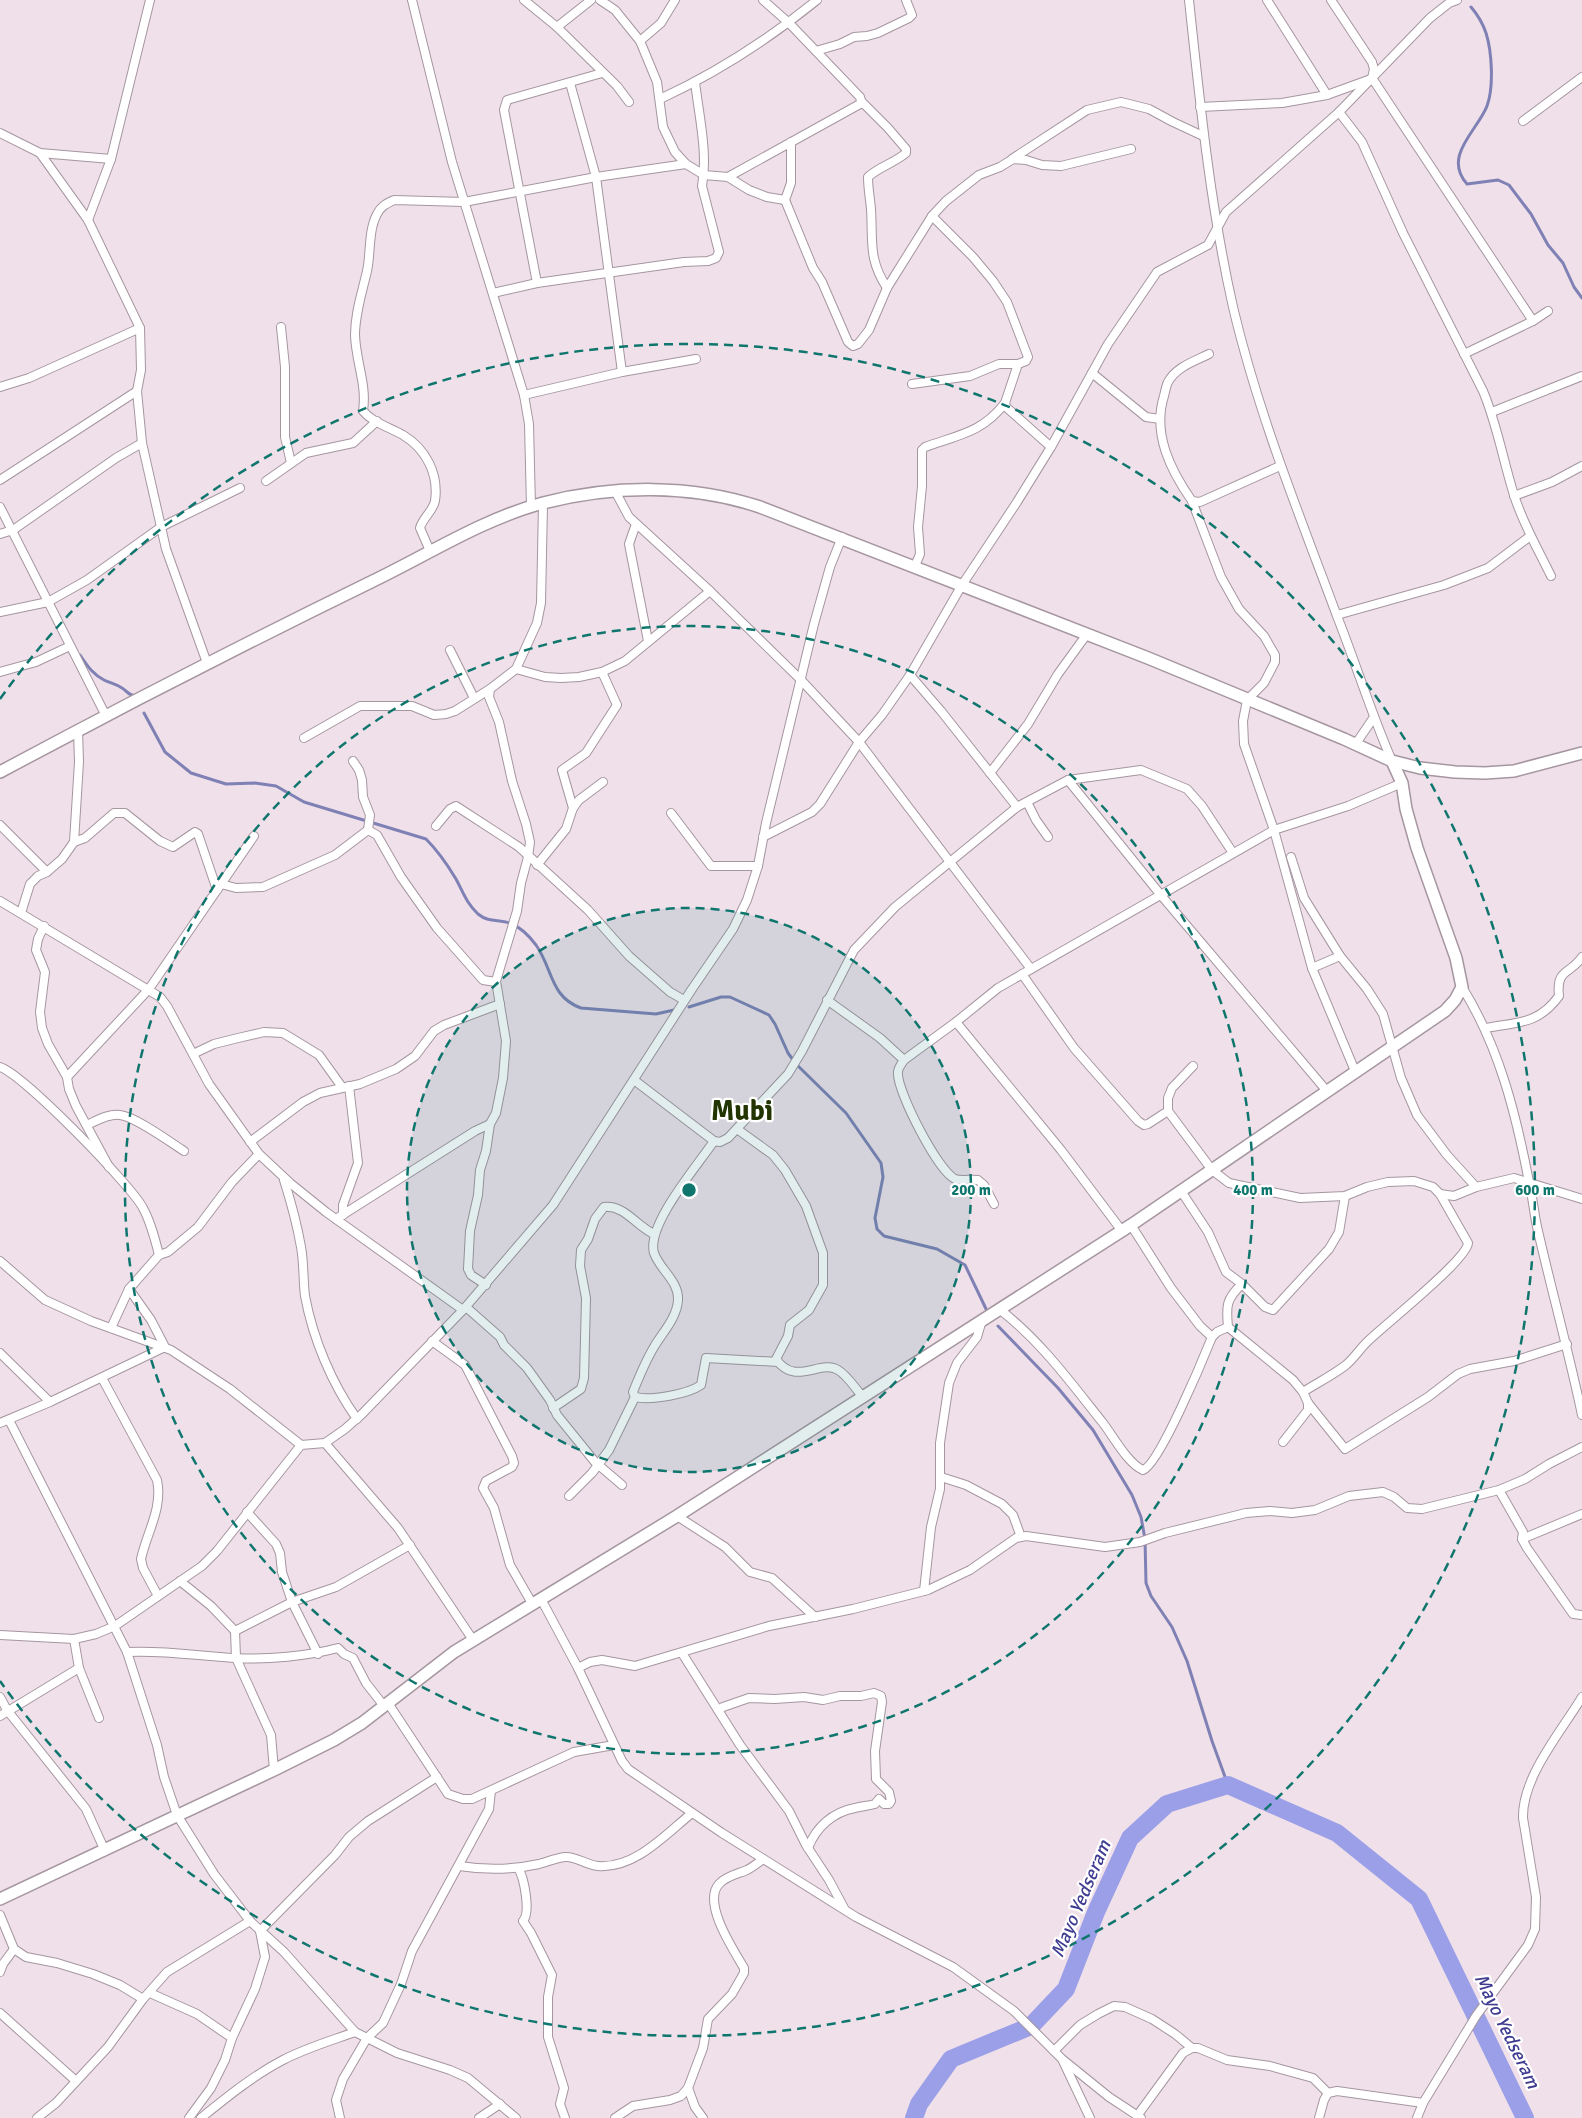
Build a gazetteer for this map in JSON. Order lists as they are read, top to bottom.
{
  "districts": ["Mubi"],
  "water": ["Mayo Yedseram"],
  "rings": ["200 m", "400 m", "600 m"]
}
